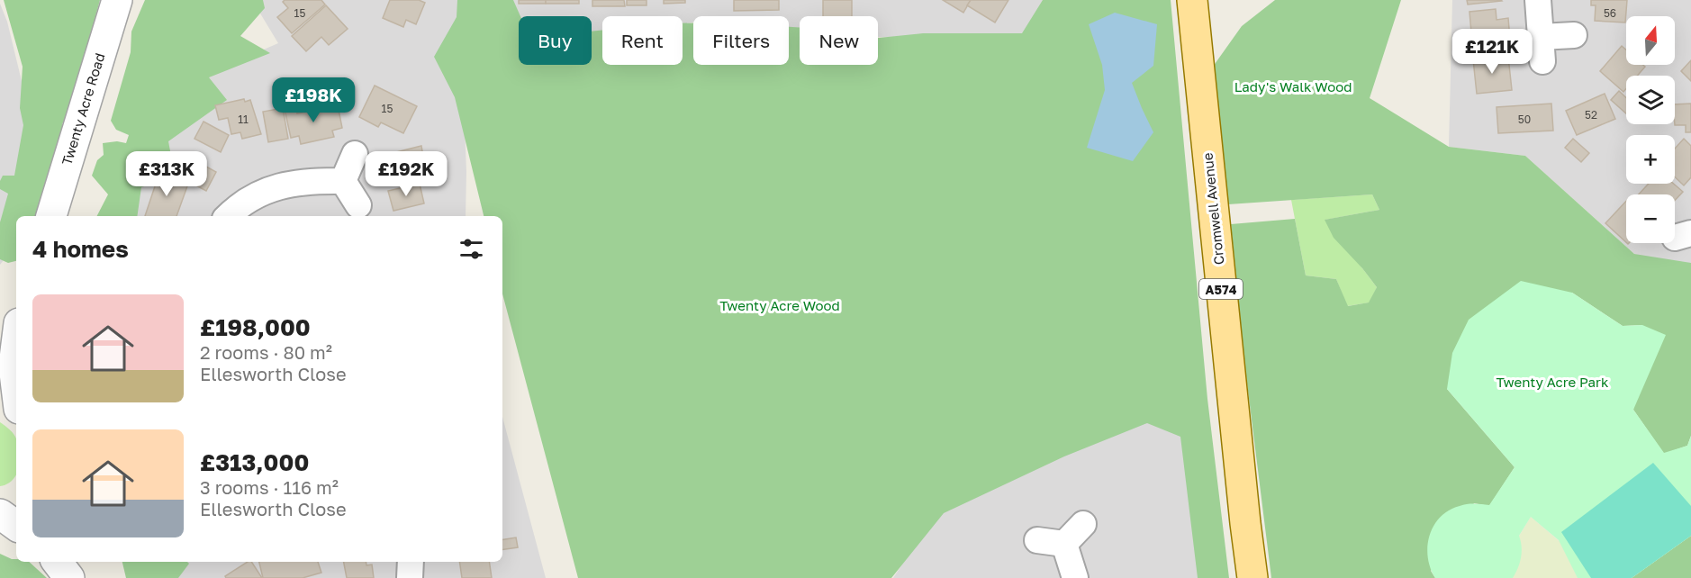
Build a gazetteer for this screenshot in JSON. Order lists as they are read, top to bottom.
{
  "streets": {
    "main road": ["Cromwell Avenue", "A574"],
    "street": ["Twenty Acre Road"]
  },
  "parks": ["Lady's Walk Wood", "Twenty Acre Wood", "Twenty Acre Park"],
  "house_numbers": [
    "15",
    "56",
    "15",
    "52",
    "11",
    "50"
  ],
  "north": "top",
  "page": {
    "map_buttons": ["+", "−"],
    "chip": [
      "Buy",
      "Rent",
      "Filters",
      "New"
    ],
    "price": [
      "£121K",
      "£198K",
      "£313K",
      "£192K"
    ],
    "heading": "4 homes",
    "list": [
      {
        "name": "£198,000",
        "note": "2 rooms · 80 m² · Ellesworth Close"
      },
      {
        "name": "£313,000",
        "note": "3 rooms · 116 m² · Ellesworth Close"
      }
    ]
  }
}
